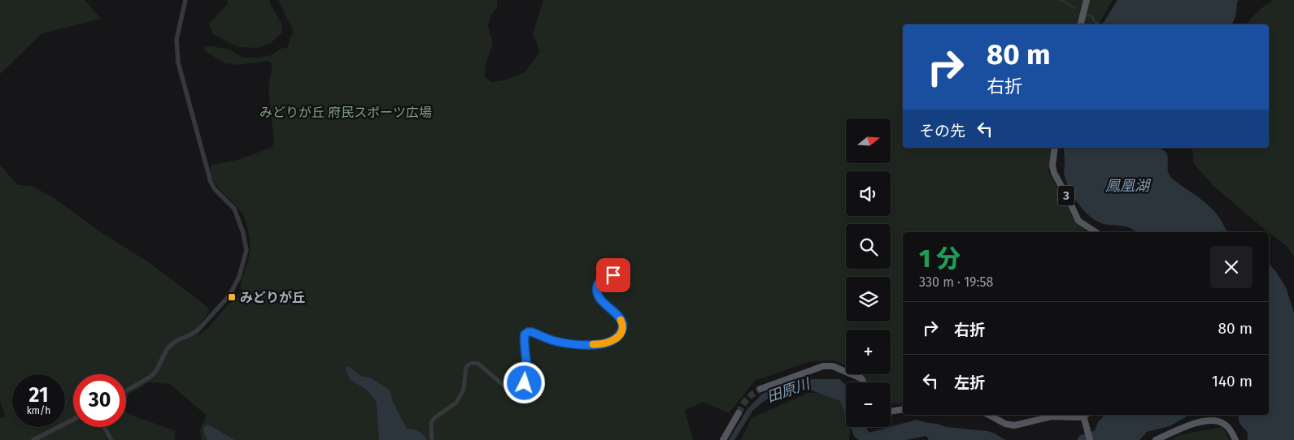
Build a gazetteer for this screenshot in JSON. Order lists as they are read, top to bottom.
{
  "streets": {
    "main road": ["3"]
  },
  "water": ["鳳凰湖", "田原川"],
  "parks": ["みどりが丘 府民スポーツ広場"],
  "places": {
    "transit": ["みどりが丘"]
  },
  "north": "right",
  "page": {
    "turn": ["80 m", "右折"],
    "then": "その先",
    "map_buttons": ["+", "−"],
    "heading": ["1 分", "330 m · 19:58"],
    "list": [
      {
        "name": "右折",
        "value": "80 m"
      },
      {
        "name": "左折",
        "value": "140 m"
      }
    ],
    "speed": "21 km/h",
    "limit": "30"
  }
}
